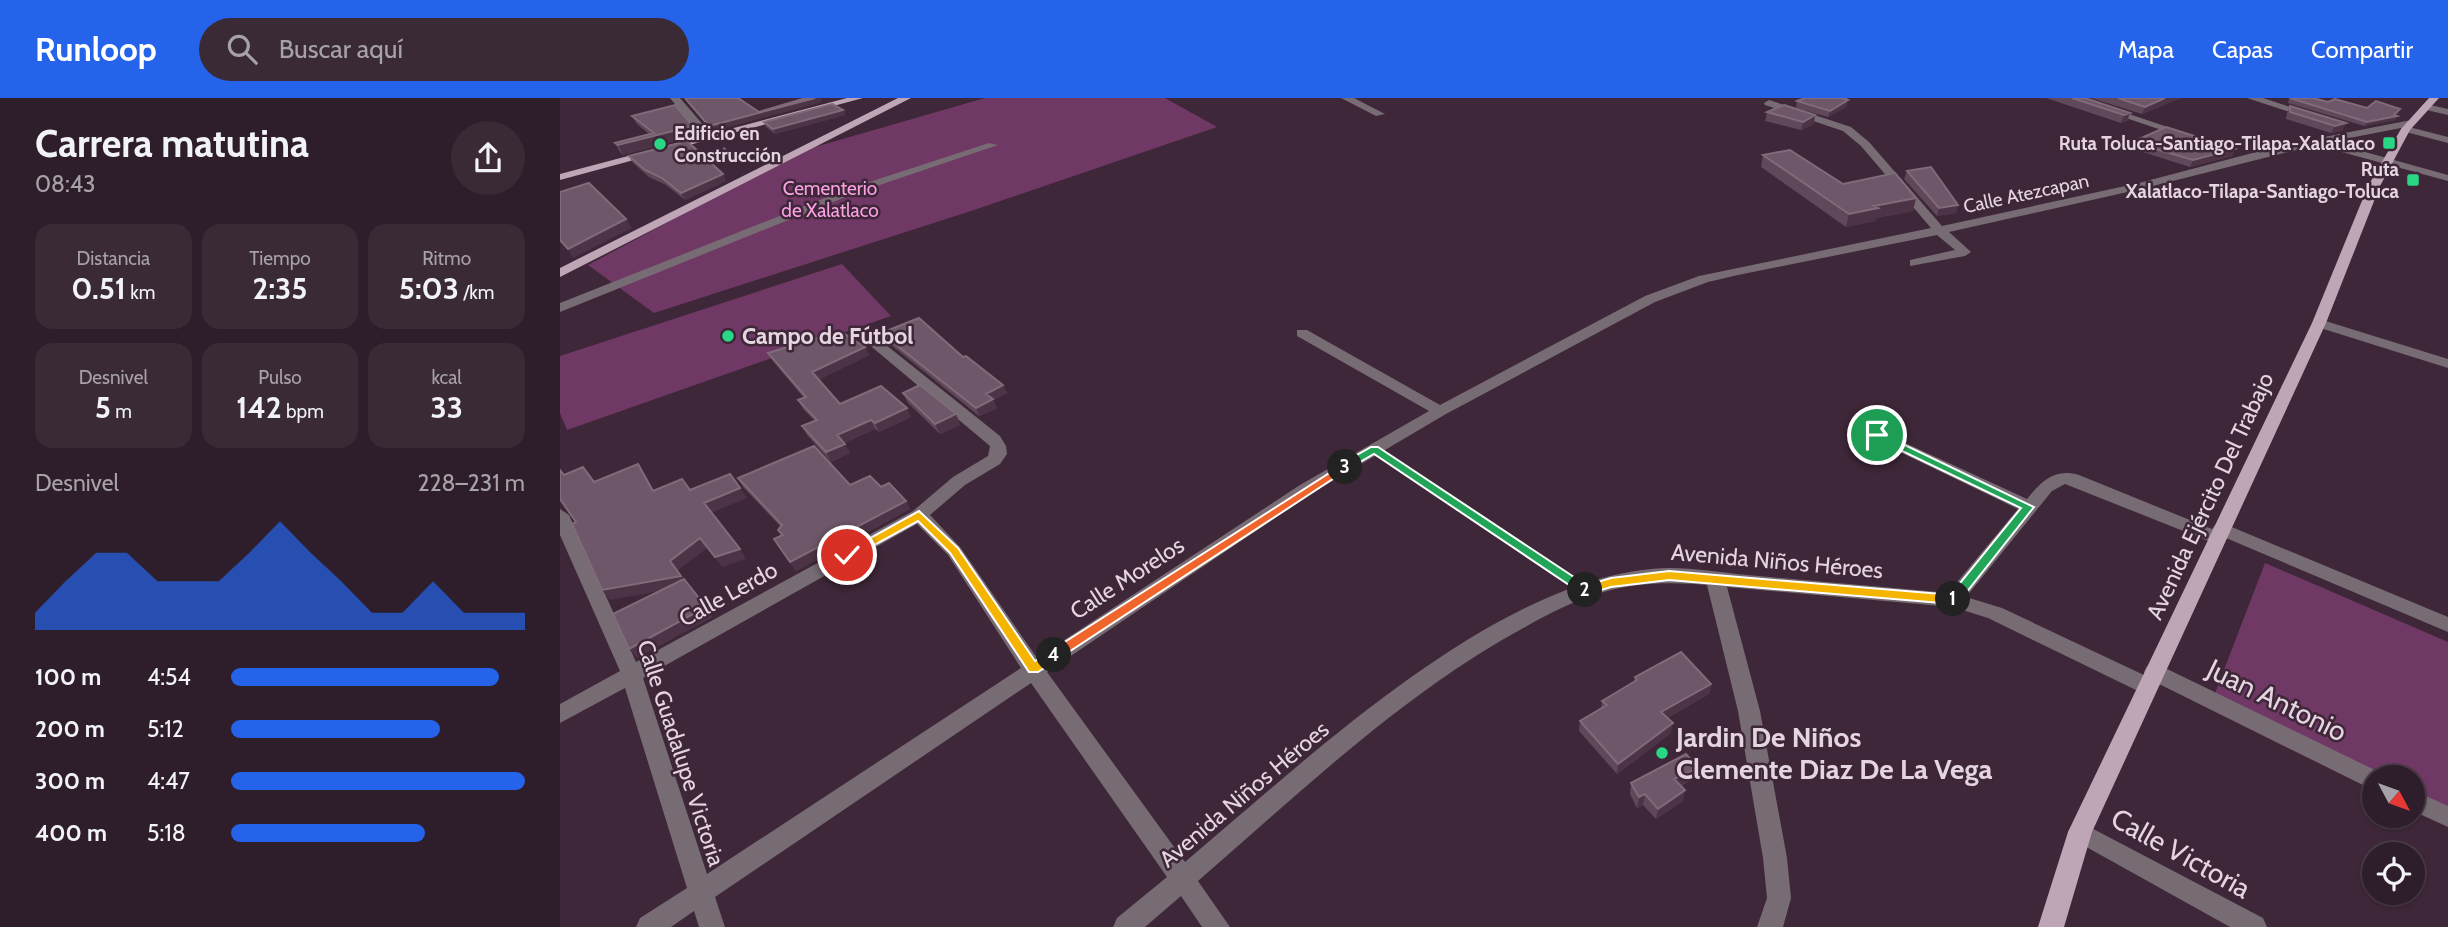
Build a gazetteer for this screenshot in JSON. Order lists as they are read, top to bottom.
{
  "streets": {
    "main road": ["Avenida Ejército Del Trabajo"],
    "street": [
      "Calle Atezcapan",
      "Avenida Niños Héroes",
      "Calle Morelos",
      "Calle Lerdo",
      "Juan Antonio",
      "Calle Guadalupe Victoria",
      "Calle Victoria"
    ]
  },
  "crossings": [
    ["Calle Atezcapan", "Avenida Ejército Del Trabajo"],
    ["Calle Atezcapan", "Calle Morelos"],
    ["Avenida Ejército Del Trabajo", "Avenida Niños Héroes"],
    ["Avenida Ejército Del Trabajo", "Juan Antonio"],
    ["Avenida Ejército Del Trabajo", "Calle Victoria"],
    ["Avenida Niños Héroes", "Juan Antonio"],
    ["Calle Morelos", "Calle Guadalupe Victoria"],
    ["Calle Lerdo", "Calle Guadalupe Victoria"]
  ],
  "parks": ["Cementerio de Xalatlaco"],
  "places": {
    "transit": ["Ruta Toluca-Santiago-Tilapa-Xalatlaco", "Ruta Xalatlaco-Tilapa-Santiago-Toluca"],
    "other": ["Edificio en Construcción", "Campo de Fútbol", "Jardin De Niños Clemente Diaz De La Vega"]
  },
  "north": "bottom right",
  "page": {
    "header": "Runloop",
    "search": "Buscar aquí",
    "nav": ["Mapa", "Capas", "Compartir"],
    "heading": ["Carrera matutina", "08:43"],
    "stats": [
      ["Distancia", "0.51 km"],
      ["Tiempo", "2:35"],
      ["Ritmo", "5:03 /km"],
      ["Desnivel", "5 m"],
      ["Pulso", "142 bpm"],
      ["kcal", "33"]
    ],
    "pins": [
      "3",
      "2",
      "1",
      "4"
    ],
    "chart": ["Desnivel", "228–231 m"],
    "list": [
      {
        "name": "100 m",
        "note": "4:54"
      },
      {
        "name": "200 m",
        "note": "5:12"
      },
      {
        "name": "300 m",
        "note": "4:47"
      },
      {
        "name": "400 m",
        "note": "5:18"
      }
    ]
  }
}
